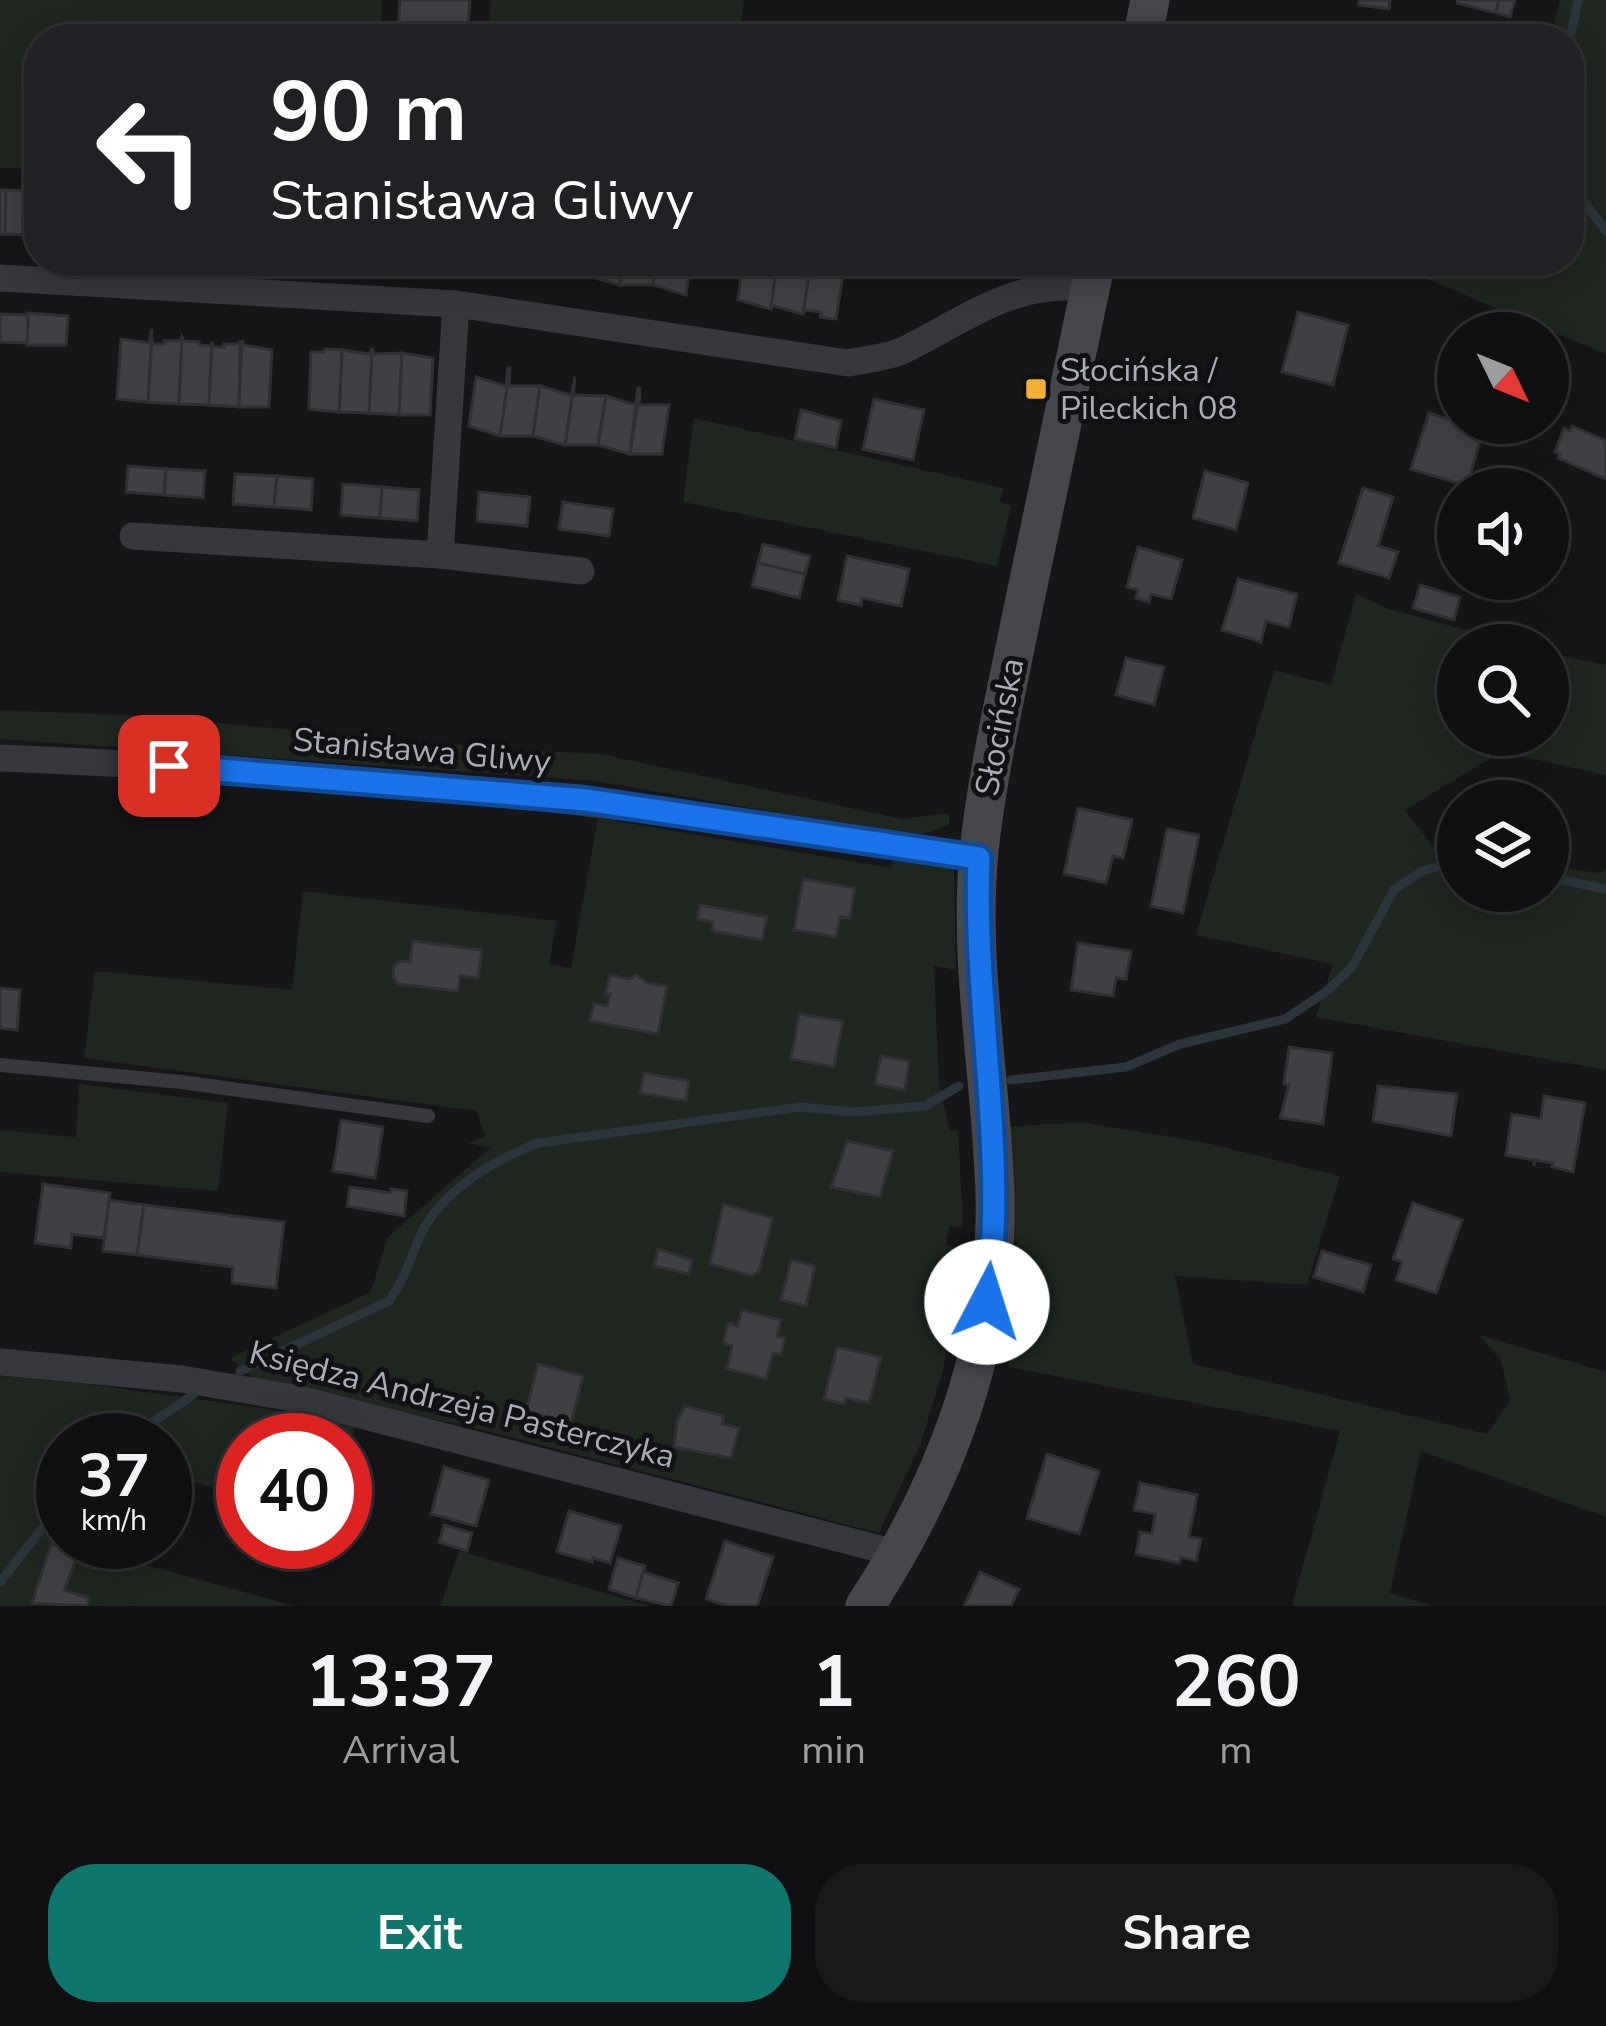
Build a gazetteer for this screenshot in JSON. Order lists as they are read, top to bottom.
{
  "streets": {
    "street": ["Słocińska", "Stanisława Gliwy", "Księdza Andrzeja Pasterczyka"]
  },
  "crossings": [
    ["Słocińska", "Stanisława Gliwy"],
    ["Słocińska", "Księdza Andrzeja Pasterczyka"]
  ],
  "places": {
    "transit": ["Słocińska / Pileckich 08"]
  },
  "north": "bottom right",
  "page": {
    "turn": ["90 m", "Stanisława Gliwy"],
    "speed": "37 km/h",
    "limit": "40",
    "eta": [
      "13:37",
      "Arrival",
      "1",
      "min",
      "260",
      "m"
    ],
    "buttons": ["Exit", "Share"]
  }
}
